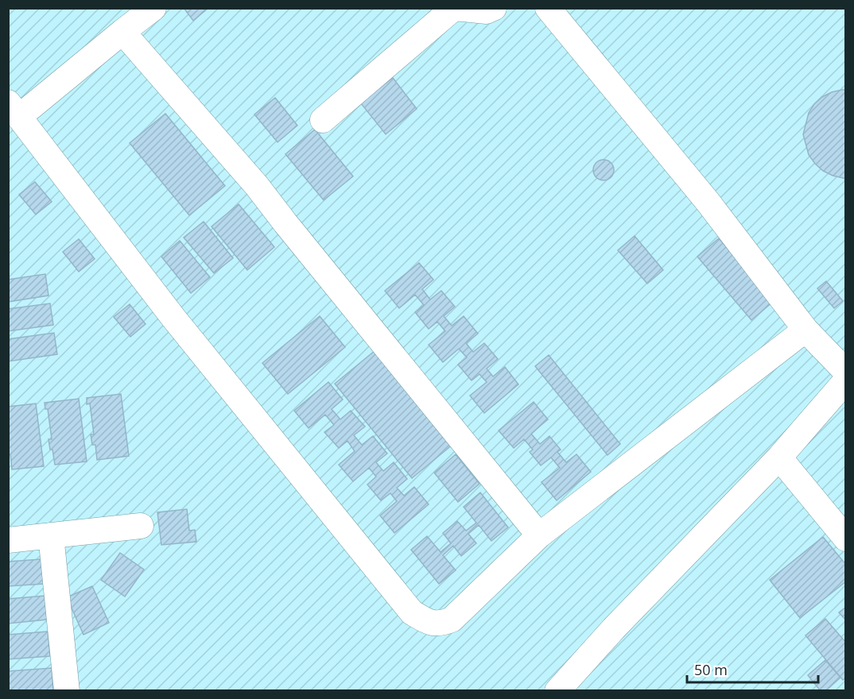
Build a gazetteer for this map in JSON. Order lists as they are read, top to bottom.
{
  "scale_bar": "50 m"
}
